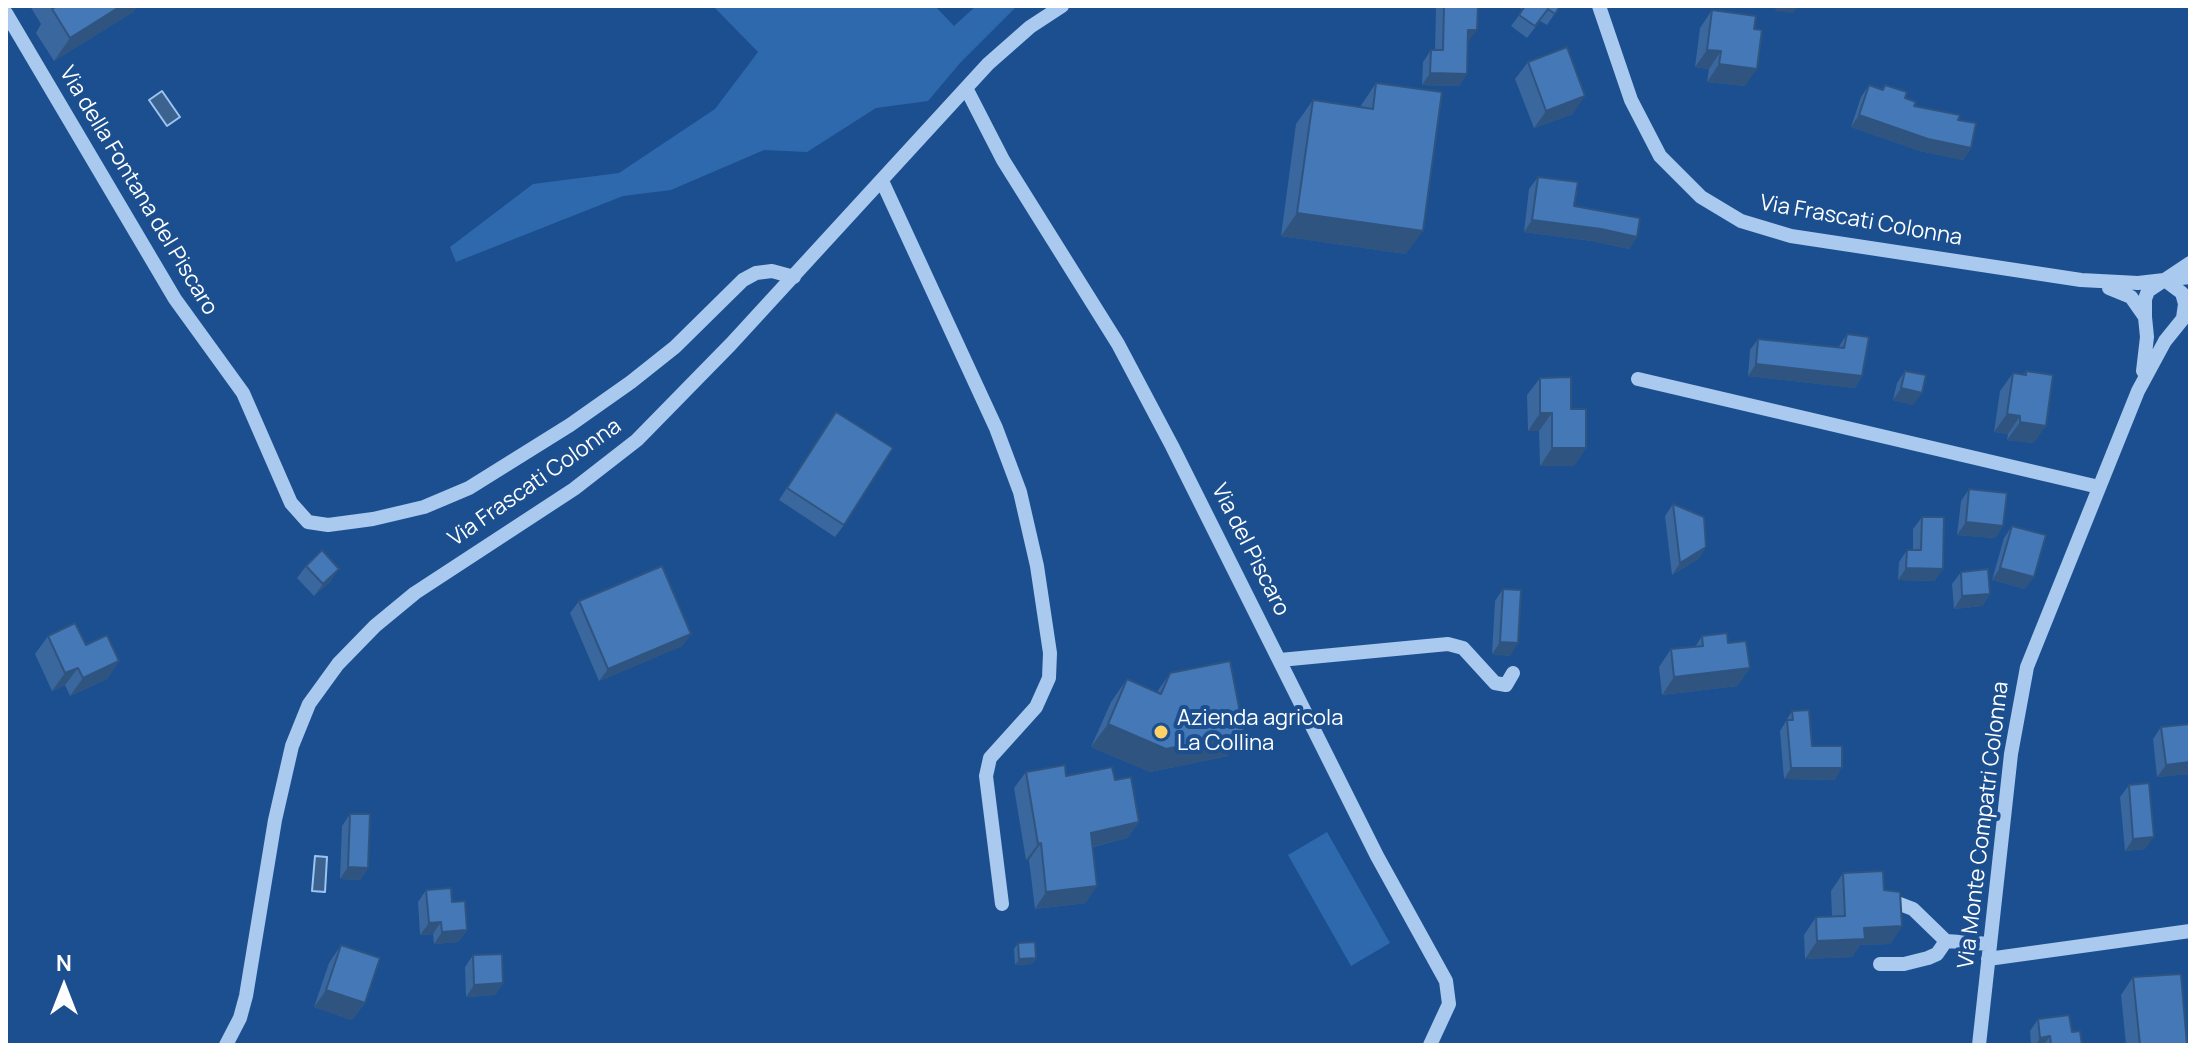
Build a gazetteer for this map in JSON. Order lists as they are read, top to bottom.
{
  "streets": {
    "street": [
      "Via della Fontana del Piscaro",
      "Via Frascati Colonna",
      "Via del Piscaro",
      "Via Monte Compatri Colonna"
    ]
  },
  "crossings": [
    ["Via della Fontana del Piscaro", "Via Frascati Colonna"],
    ["Via Frascati Colonna", "Via del Piscaro"]
  ],
  "places": ["Azienda agricola La Collina"],
  "north": "top"
}
